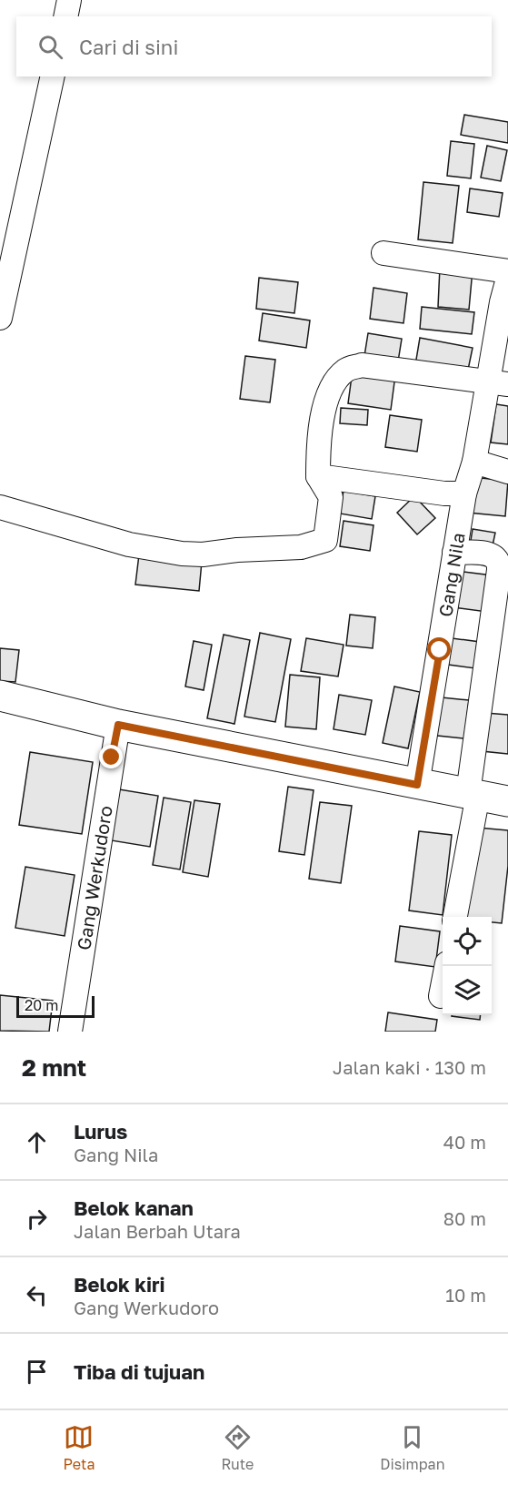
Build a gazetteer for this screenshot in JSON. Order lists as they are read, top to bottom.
{
  "streets": {
    "street": ["Gang Nila", "Gang Werkudoro"]
  },
  "scale_bar": "20 m",
  "page": {
    "search": "Cari di sini",
    "scale": "20 m",
    "heading": ["2 mnt", "Jalan kaki · 130 m"],
    "list": [
      ["Lurus", "Gang Nila", "40 m"],
      ["Belok kanan", "Jalan Berbah Utara", "80 m"],
      ["Belok kiri", "Gang Werkudoro", "10 m"],
      "Tiba di tujuan"
    ],
    "nav": ["Peta", "Rute", "Disimpan"]
  }
}
